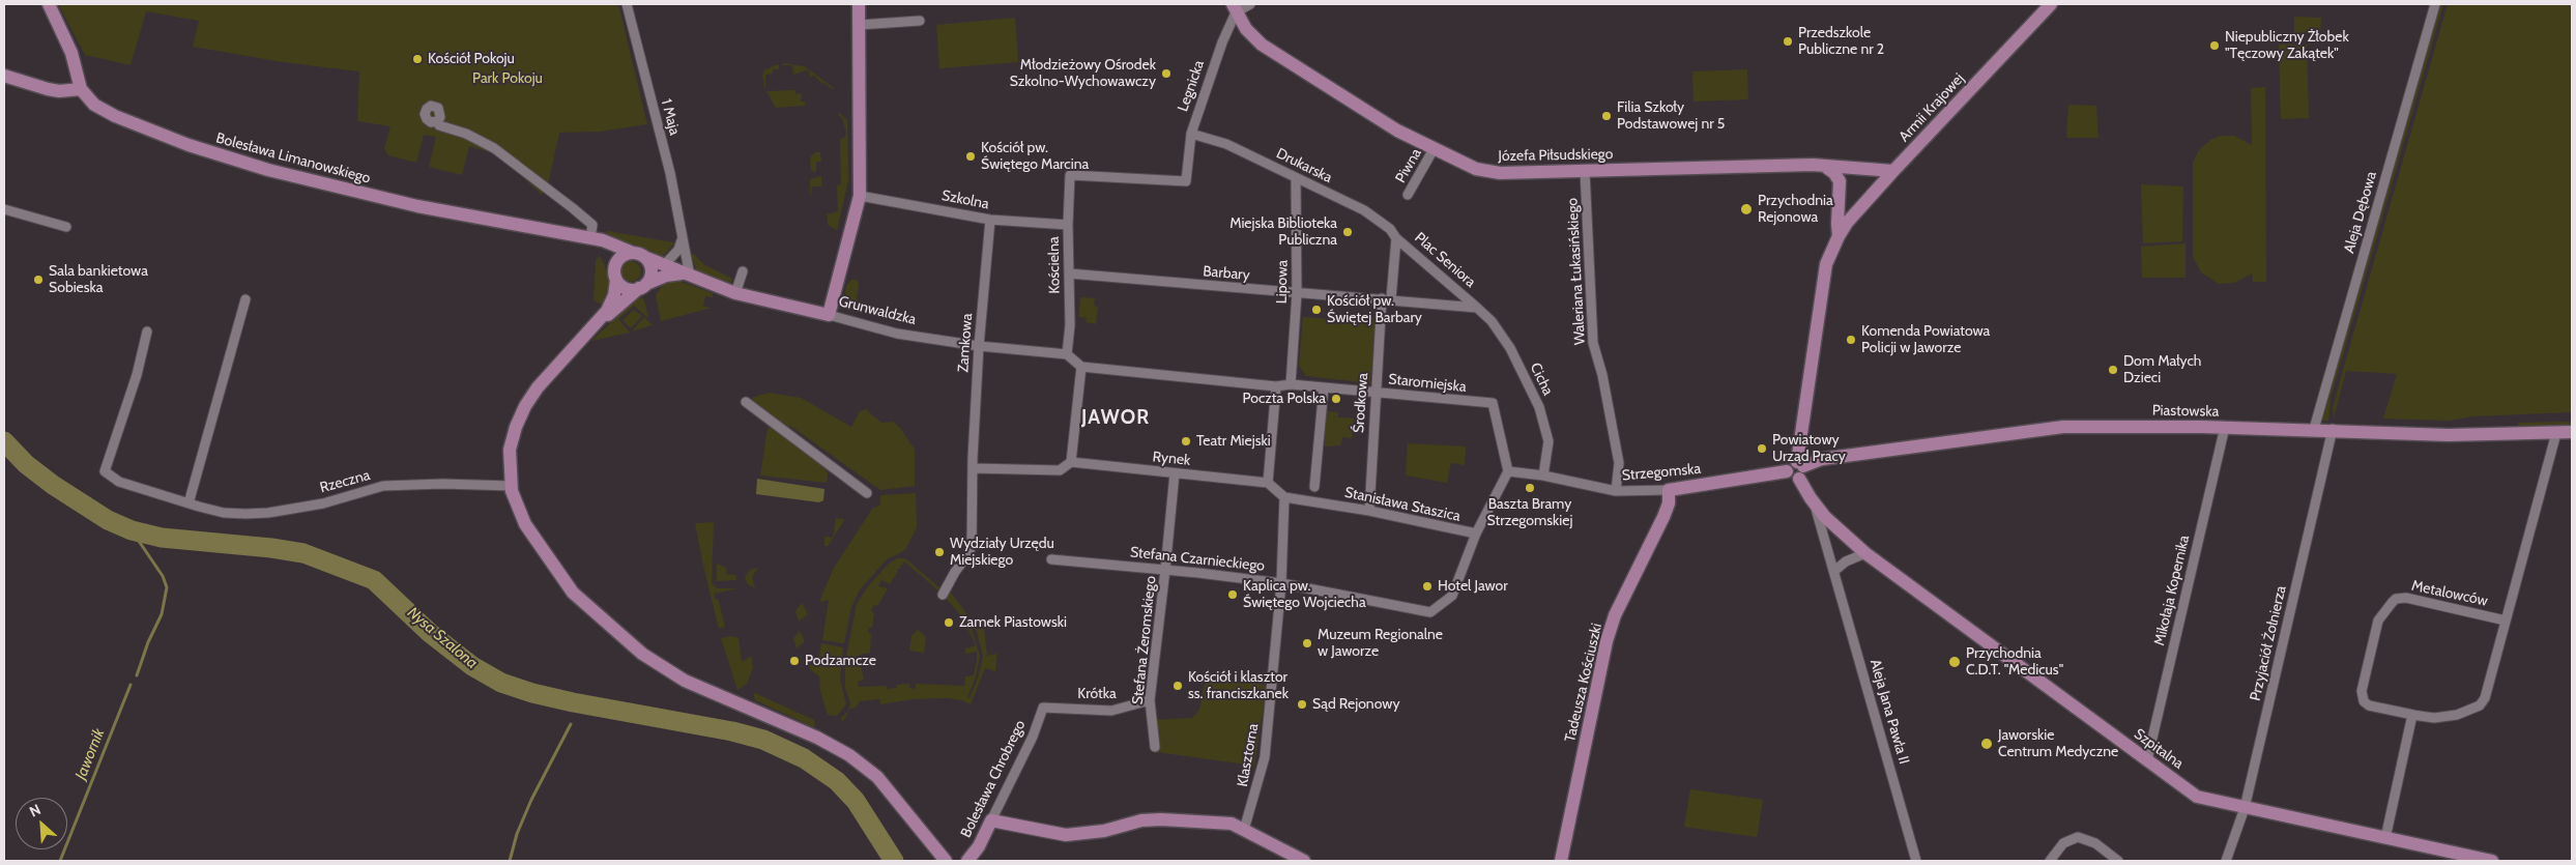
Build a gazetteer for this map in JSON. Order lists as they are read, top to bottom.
{
  "streets": {
    "street": [
      "Legnicka",
      "Armii Krajowej",
      "1 Maja",
      "Józefa Piłsudskiego",
      "Bolesława Limanowskiego",
      "Drukarska",
      "Piwna",
      "Szkolna",
      "Aleja Dębowa",
      "Plac Seniora",
      "Kościelna",
      "Waleriana Łukasińskiego",
      "Barbary",
      "Lipowa",
      "Grunwaldzka",
      "Zamkowa",
      "Cicha",
      "Staromiejska",
      "Środkowa",
      "Piastowska",
      "Rynek",
      "Strzegomska",
      "Rzeczna",
      "Stanisława Staszica",
      "Stefana Czarnieckiego",
      "Mikołaja Kopernika",
      "Metalowców",
      "Stefana Żeromskiego",
      "Przyjaciół Żołnierza",
      "Tadeusza Kościuszki",
      "Krótka",
      "Aleja Jana Pawła II",
      "Szpitalna",
      "Klasztorna",
      "Bolesława Chrobrego"
    ]
  },
  "crossings": [
    ["Legnicka", "Józefa Piłsudskiego"],
    ["Legnicka", "Drukarska"],
    ["Legnicka", "Kościelna"],
    ["Armii Krajowej", "Józefa Piłsudskiego"],
    ["Armii Krajowej", "Piastowska"],
    ["Armii Krajowej", "Strzegomska"],
    ["Armii Krajowej", "Szpitalna"],
    ["1 Maja", "Grunwaldzka"],
    ["Józefa Piłsudskiego", "Piwna"],
    ["Józefa Piłsudskiego", "Waleriana Łukasińskiego"],
    ["Bolesława Limanowskiego", "Grunwaldzka"],
    ["Drukarska", "Plac Seniora"],
    ["Drukarska", "Lipowa"],
    ["Szkolna", "Kościelna"],
    ["Szkolna", "Zamkowa"],
    ["Aleja Dębowa", "Piastowska"],
    ["Plac Seniora", "Barbary"],
    ["Plac Seniora", "Cicha"],
    ["Plac Seniora", "Środkowa"],
    ["Kościelna", "Barbary"],
    ["Kościelna", "Grunwaldzka"],
    ["Waleriana Łukasińskiego", "Strzegomska"],
    ["Barbary", "Lipowa"],
    ["Barbary", "Środkowa"],
    ["Lipowa", "Staromiejska"],
    ["Grunwaldzka", "Zamkowa"],
    ["Cicha", "Strzegomska"],
    ["Staromiejska", "Środkowa"],
    ["Staromiejska", "Strzegomska"],
    ["Staromiejska", "Stanisława Staszica"],
    ["Środkowa", "Stanisława Staszica"],
    ["Piastowska", "Strzegomska"],
    ["Piastowska", "Mikołaja Kopernika"],
    ["Piastowska", "Metalowców"],
    ["Piastowska", "Przyjaciół Żołnierza"],
    ["Piastowska", "Szpitalna"],
    ["Rynek", "Stefana Żeromskiego"],
    ["Strzegomska", "Stanisława Staszica"],
    ["Strzegomska", "Tadeusza Kościuszki"],
    ["Strzegomska", "Szpitalna"],
    ["Stanisława Staszica", "Stefana Czarnieckiego"],
    ["Stanisława Staszica", "Klasztorna"],
    ["Stefana Czarnieckiego", "Stefana Żeromskiego"],
    ["Stefana Czarnieckiego", "Klasztorna"],
    ["Mikołaja Kopernika", "Szpitalna"],
    ["Stefana Żeromskiego", "Krótka"],
    ["Przyjaciół Żołnierza", "Szpitalna"],
    ["Krótka", "Bolesława Chrobrego"],
    ["Aleja Jana Pawła II", "Szpitalna"]
  ],
  "districts": ["JAWOR"],
  "water": ["Nysa Szalona", "Jawornik"],
  "parks": ["Park Pokoju"],
  "places": [
    "Przedszkole Publiczne nr 2",
    "Niepubliczny Żłobek \"Tęczowy Zakątek\"",
    "Kościół Pokoju",
    "Młodzieżowy Ośrodek Szkolno-Wychowawczy",
    "Filia Szkoły Podstawowej nr 5",
    "Kościół pw. Świętego Marcina",
    "Przychodnia Rejonowa",
    "Miejska Biblioteka Publiczna",
    "Sala bankietowa Sobieska",
    "Kościół pw. Świętej Barbary",
    "Komenda Powiatowa Policji w Jaworze",
    "Dom Małych Dzieci",
    "Poczta Polska",
    "Teatr Miejski",
    "Powiatowy Urząd Pracy",
    "Baszta Bramy Strzegomskiej",
    "Wydziały Urzędu Miejskiego",
    "Hotel Jawor",
    "Kaplica pw. Świętego Wojciecha",
    "Zamek Piastowski",
    "Muzeum Regionalne w Jaworze",
    "Podzamcze",
    "Przychodnia C.D.T. \"Medicus\"",
    "Kościół i klasztor ss. franciszkanek",
    "Sąd Rejonowy",
    "Jaworskie Centrum Medyczne"
  ],
  "north": "top left"
}
